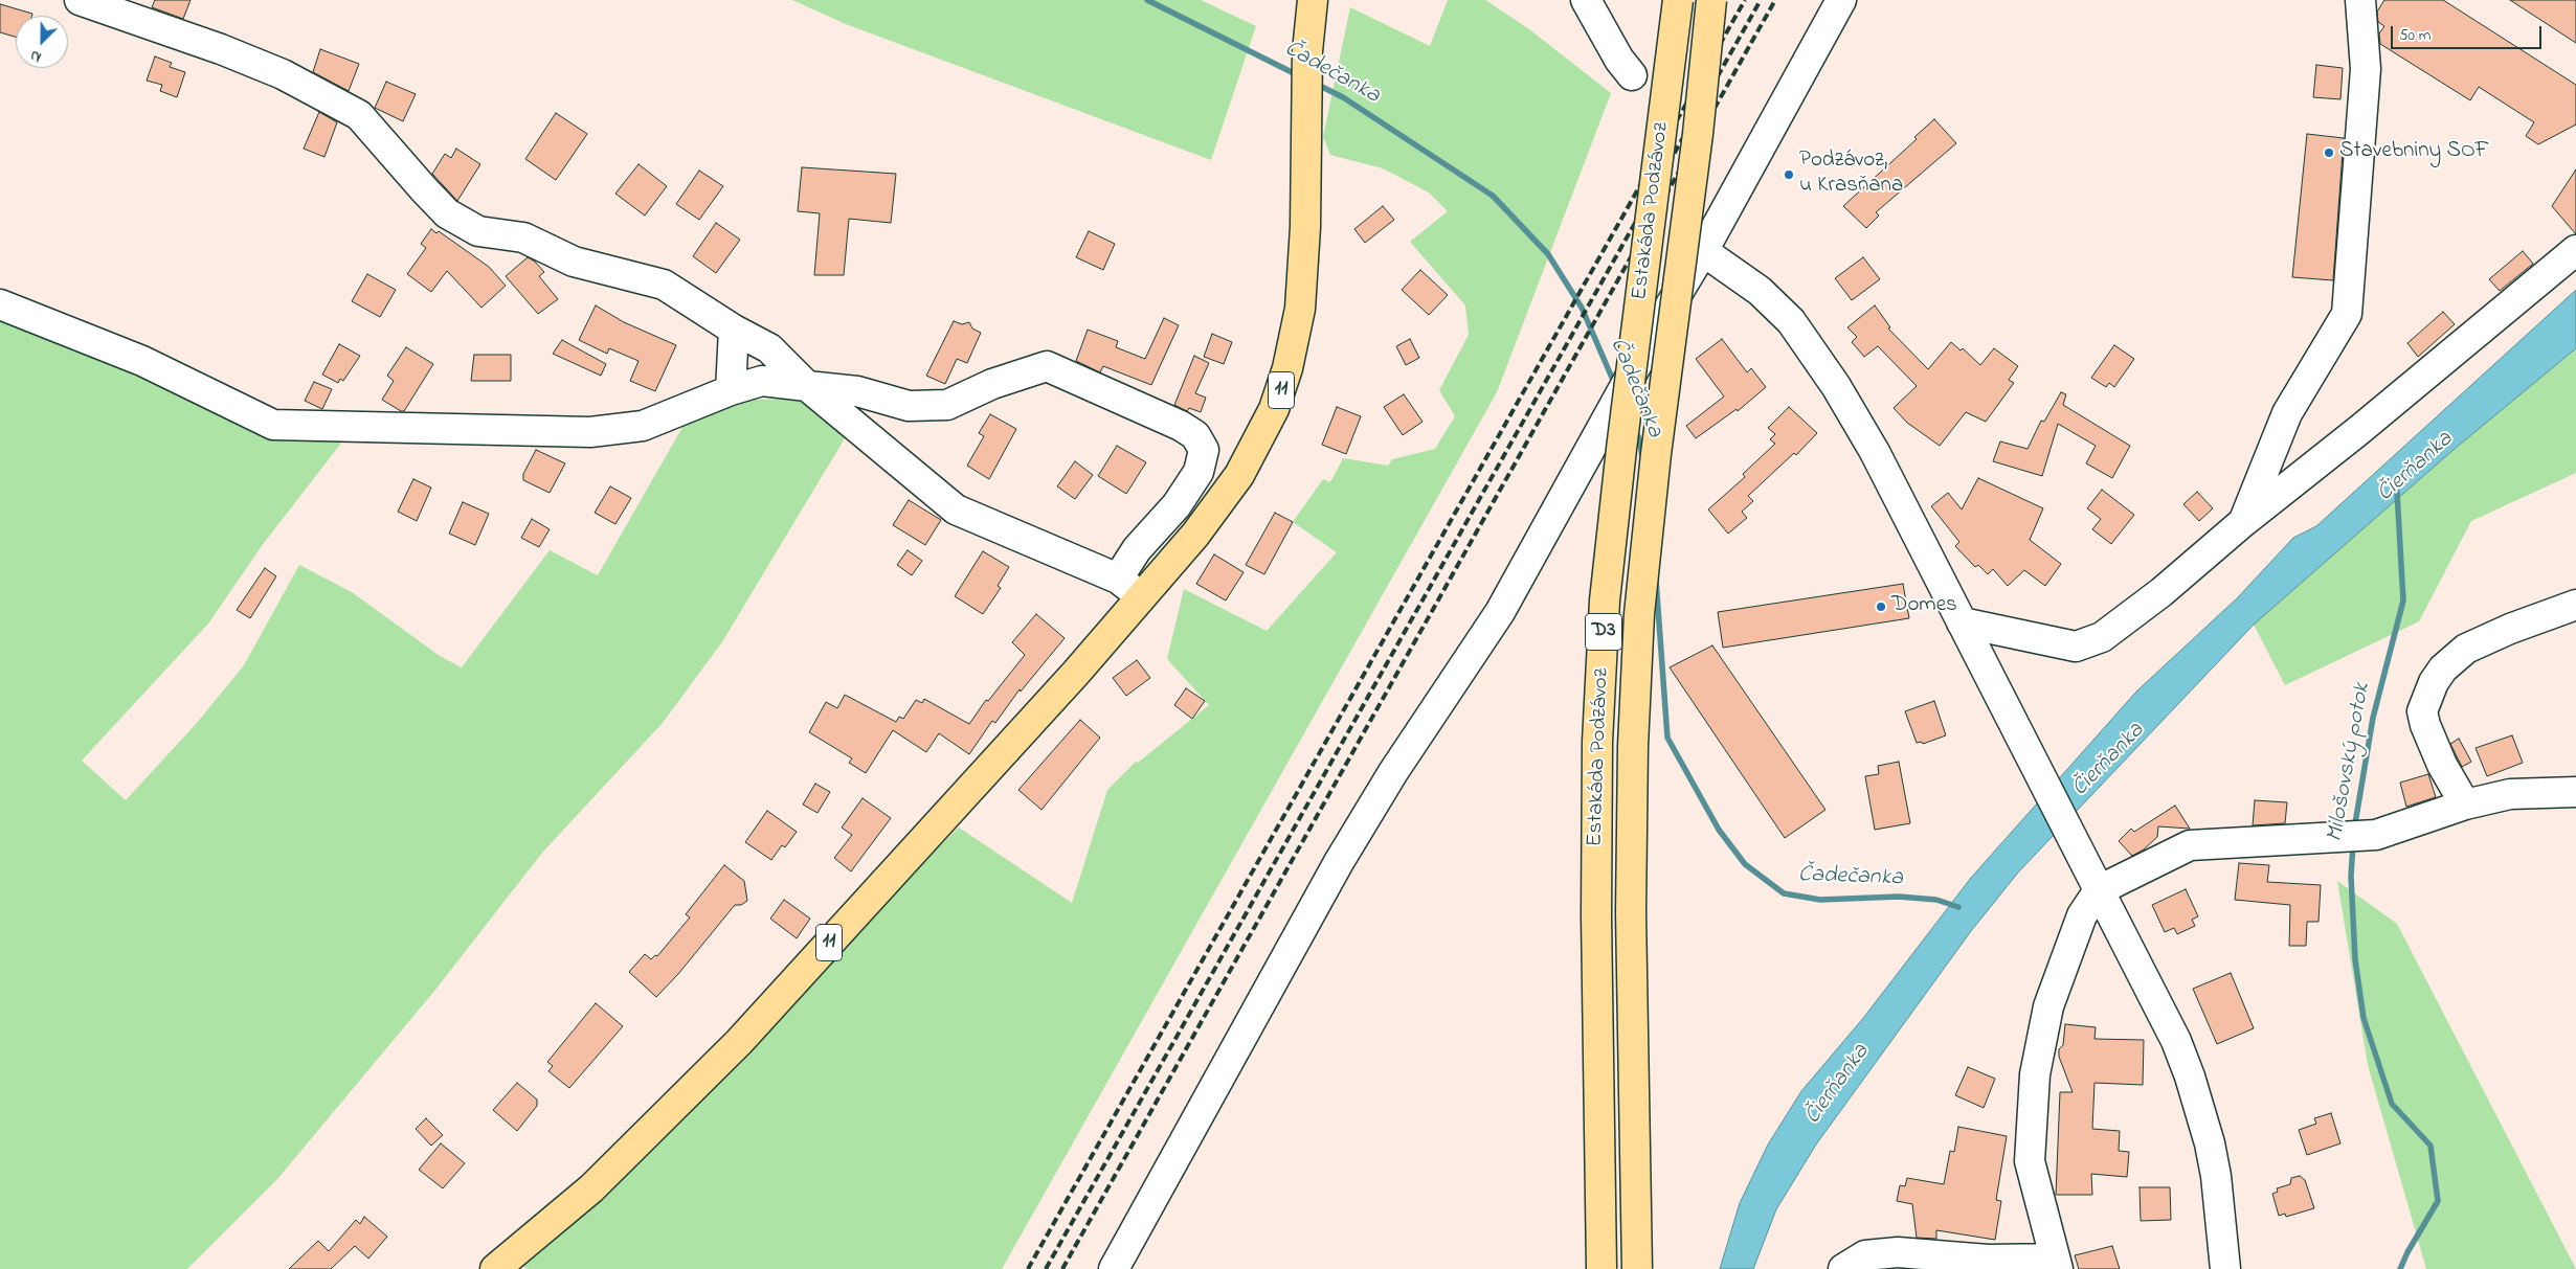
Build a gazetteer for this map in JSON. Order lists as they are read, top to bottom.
{
  "streets": {
    "main road": ["Estakáda Podzávoz", "11", "D3"]
  },
  "water": ["Čadečanka", "Čierňanka", "Milošovský potok"],
  "places": ["Stavebniny SOF", "Podzávoz, u Krasňana", "Domes"],
  "scale_bar": "50 m",
  "north": "bottom left"
}
